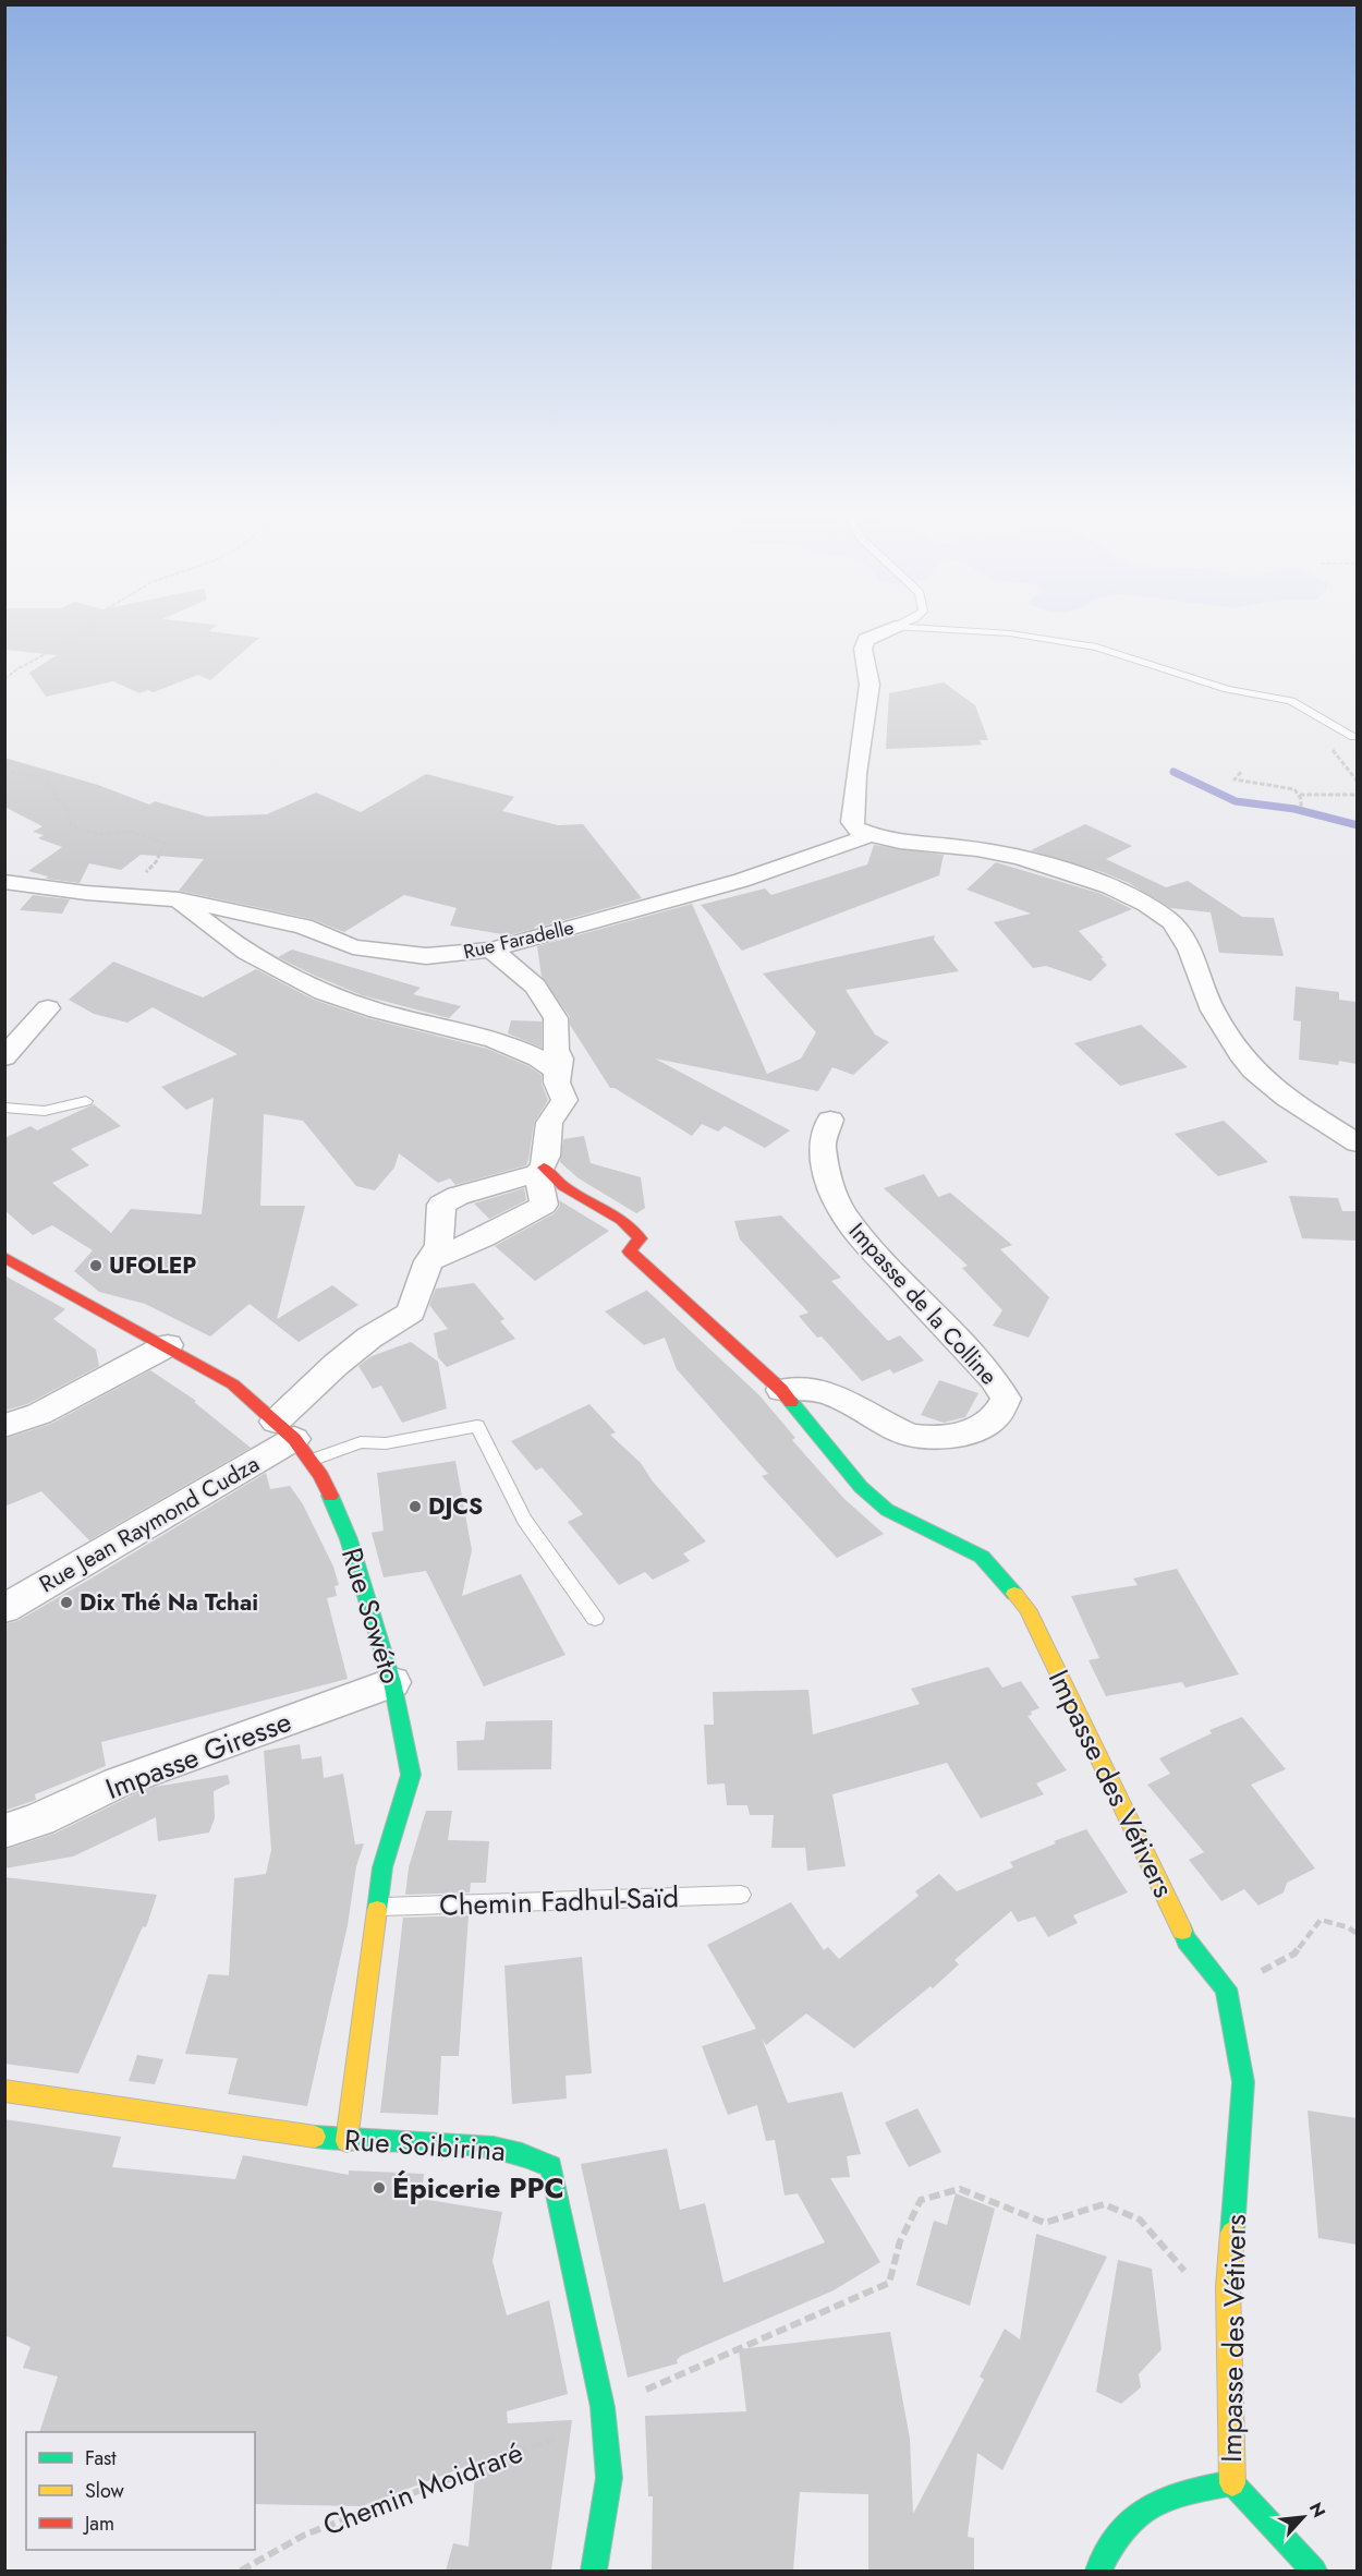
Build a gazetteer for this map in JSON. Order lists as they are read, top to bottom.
{
  "streets": {
    "street": [
      "Rue Faradelle",
      "Impasse de la Colline",
      "Rue Jean Raymond Cudza",
      "Rue Sowéto",
      "Impasse Giresse",
      "Impasse des Vétivers",
      "Rue Soibirina"
    ],
    "lane": ["Chemin Fadhul-Saïd"],
    "path": ["Chemin Moidraré"]
  },
  "crossings": [
    ["Impasse de la Colline", "Impasse des Vétivers"],
    ["Rue Jean Raymond Cudza", "Rue Sowéto"],
    ["Rue Jean Raymond Cudza", "Impasse des Vétivers"],
    ["Rue Sowéto", "Impasse Giresse"],
    ["Rue Sowéto", "Chemin Fadhul-Saïd"],
    ["Rue Sowéto", "Rue Soibirina"],
    ["Rue Soibirina", "Chemin Moidraré"]
  ],
  "places": [
    "UFOLEP",
    "DJCS",
    "Dix Thé Na Tchai",
    "Épicerie PPC"
  ],
  "legend": ["Fast", "Slow", "Jam"],
  "north": "top right"
}
